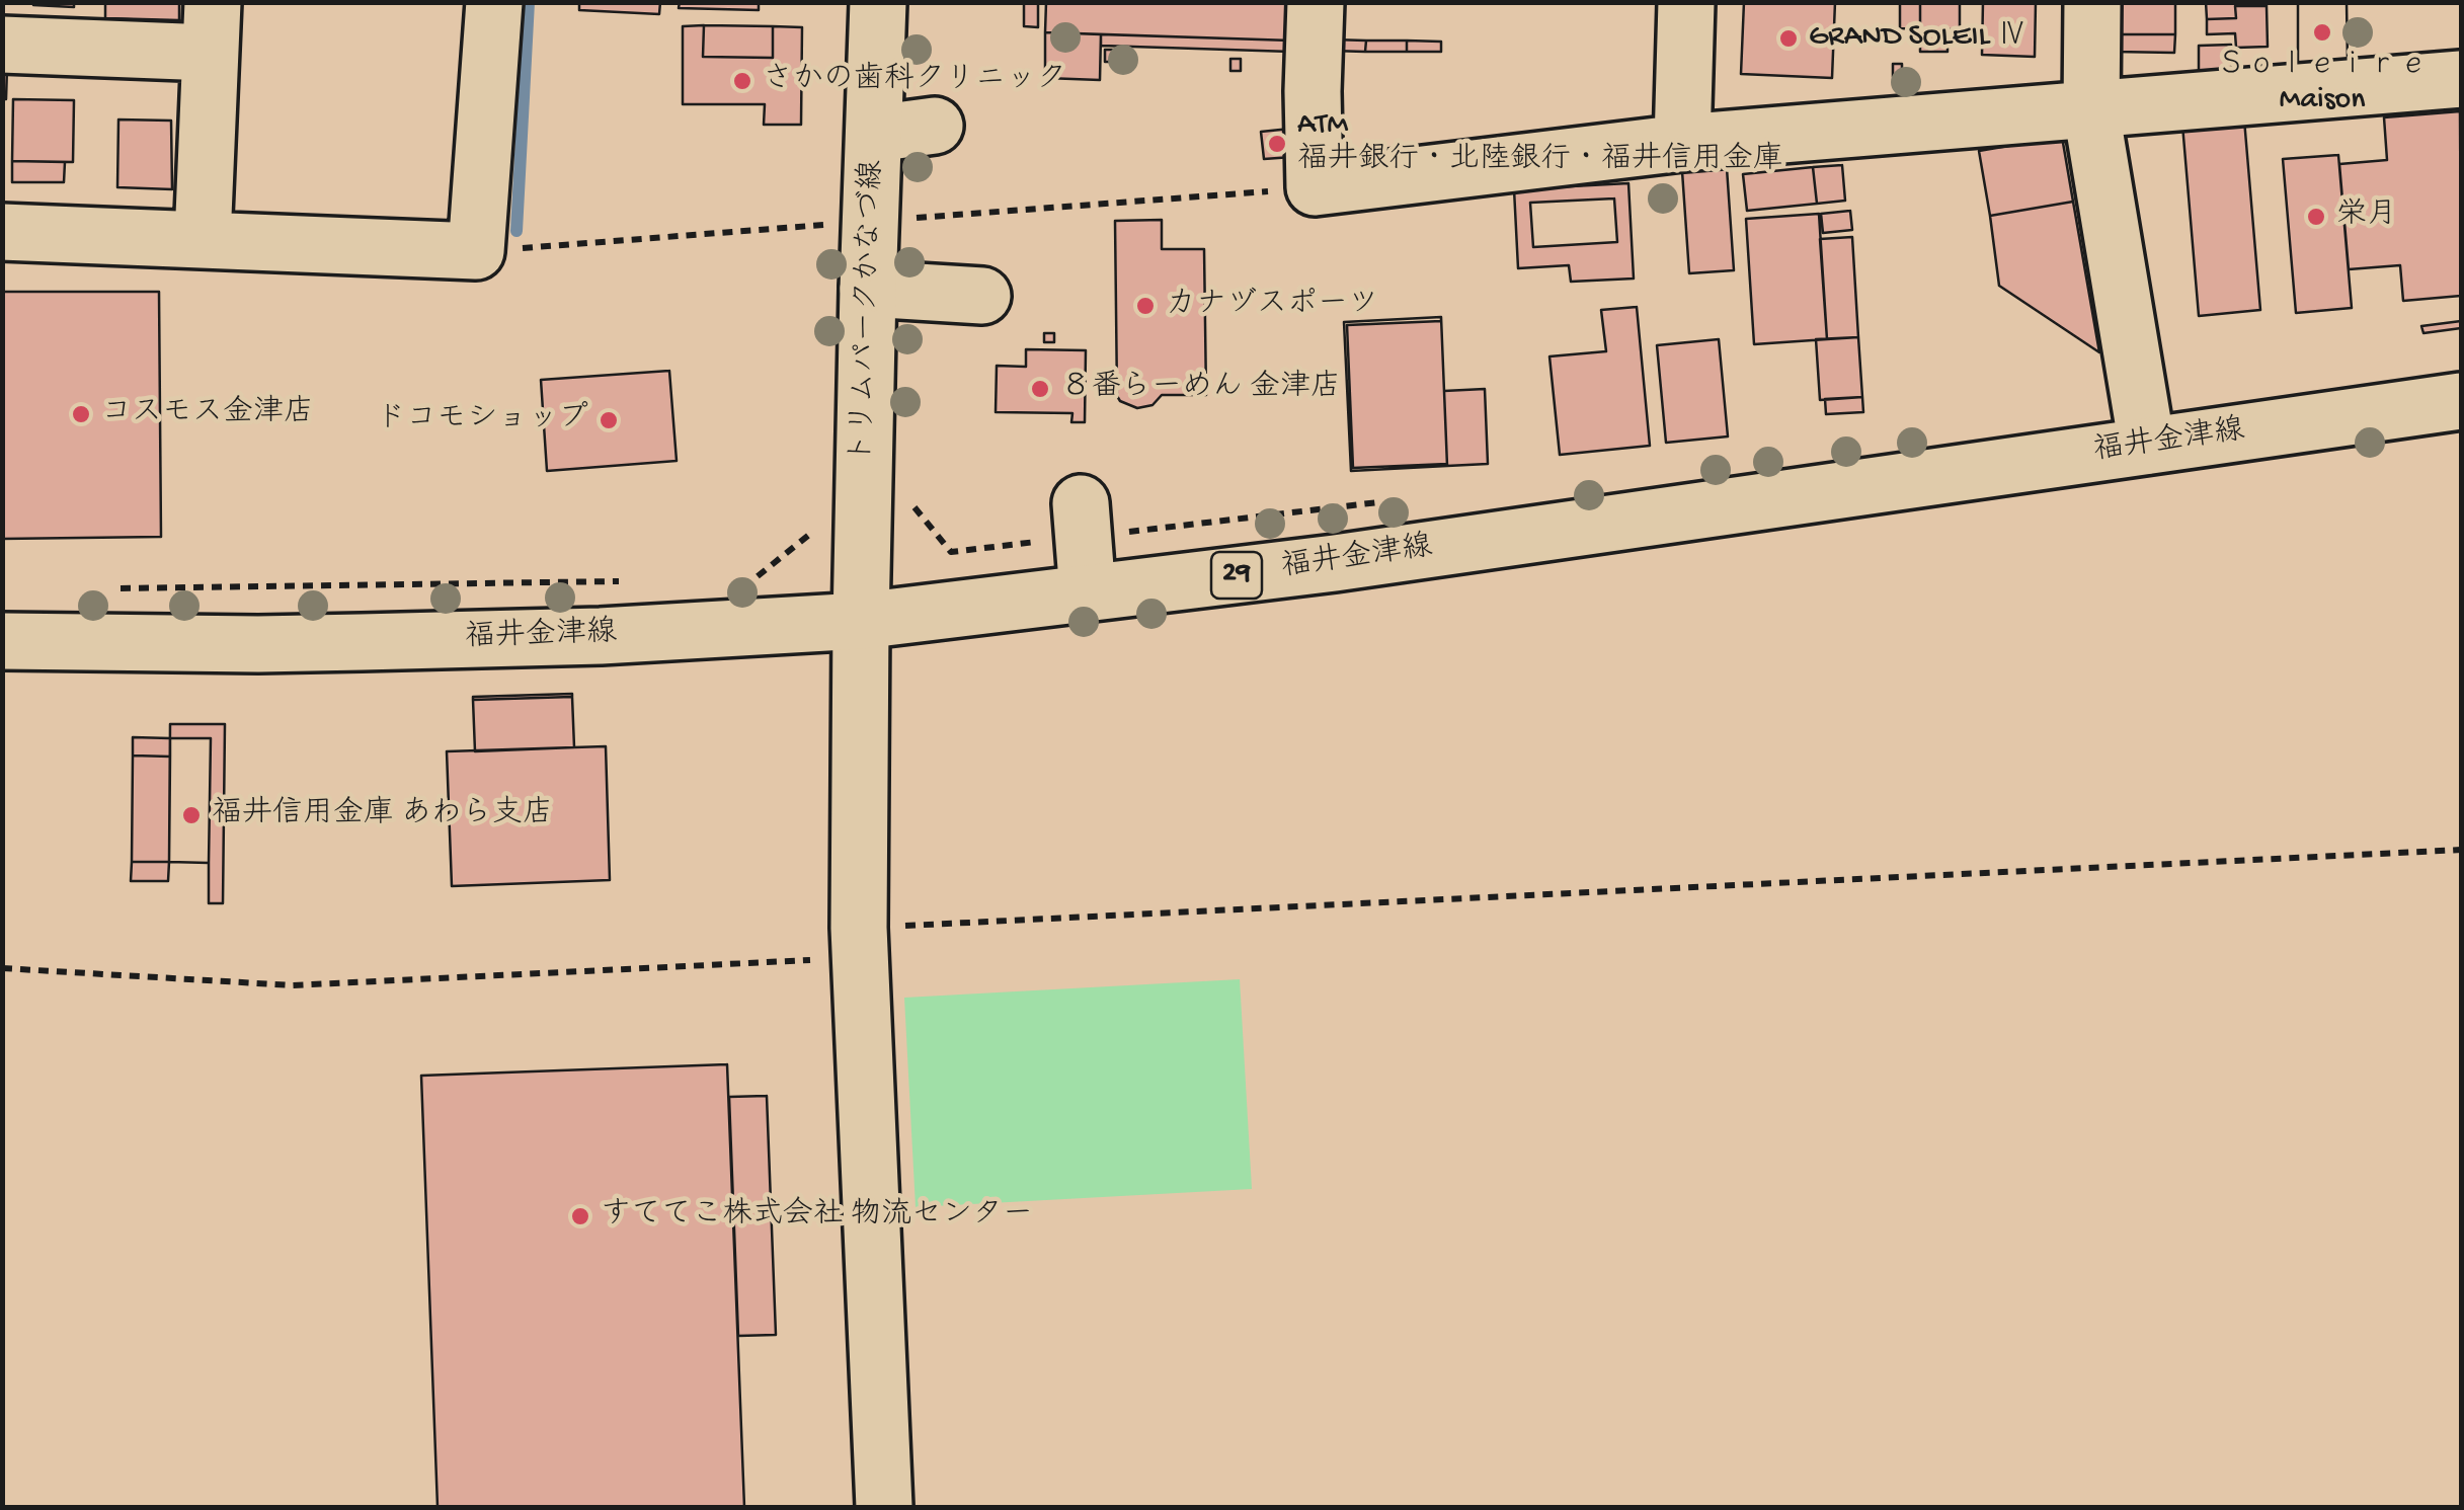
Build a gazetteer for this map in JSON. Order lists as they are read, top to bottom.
{
  "streets": {
    "street": ["トリムパークかなづ線", "福井金津線", "29"]
  },
  "crossings": [
    ["トリムパークかなづ線", "福井金津線"]
  ],
  "places": [
    "Ｓｏｌｅｉｒｅ Maison",
    "GRAND SOLEIL Ⅳ",
    "さかの歯科クリニック",
    "ATM 福井銀行・北陸銀行・福井信用金庫",
    "栄月",
    "カナヅスポーツ",
    "８番らーめん 金津店",
    "コスモス金津店",
    "ドコモショップ",
    "福井信用金庫 あわら支店",
    "すててこ株式会社 物流センター"
  ]
}
